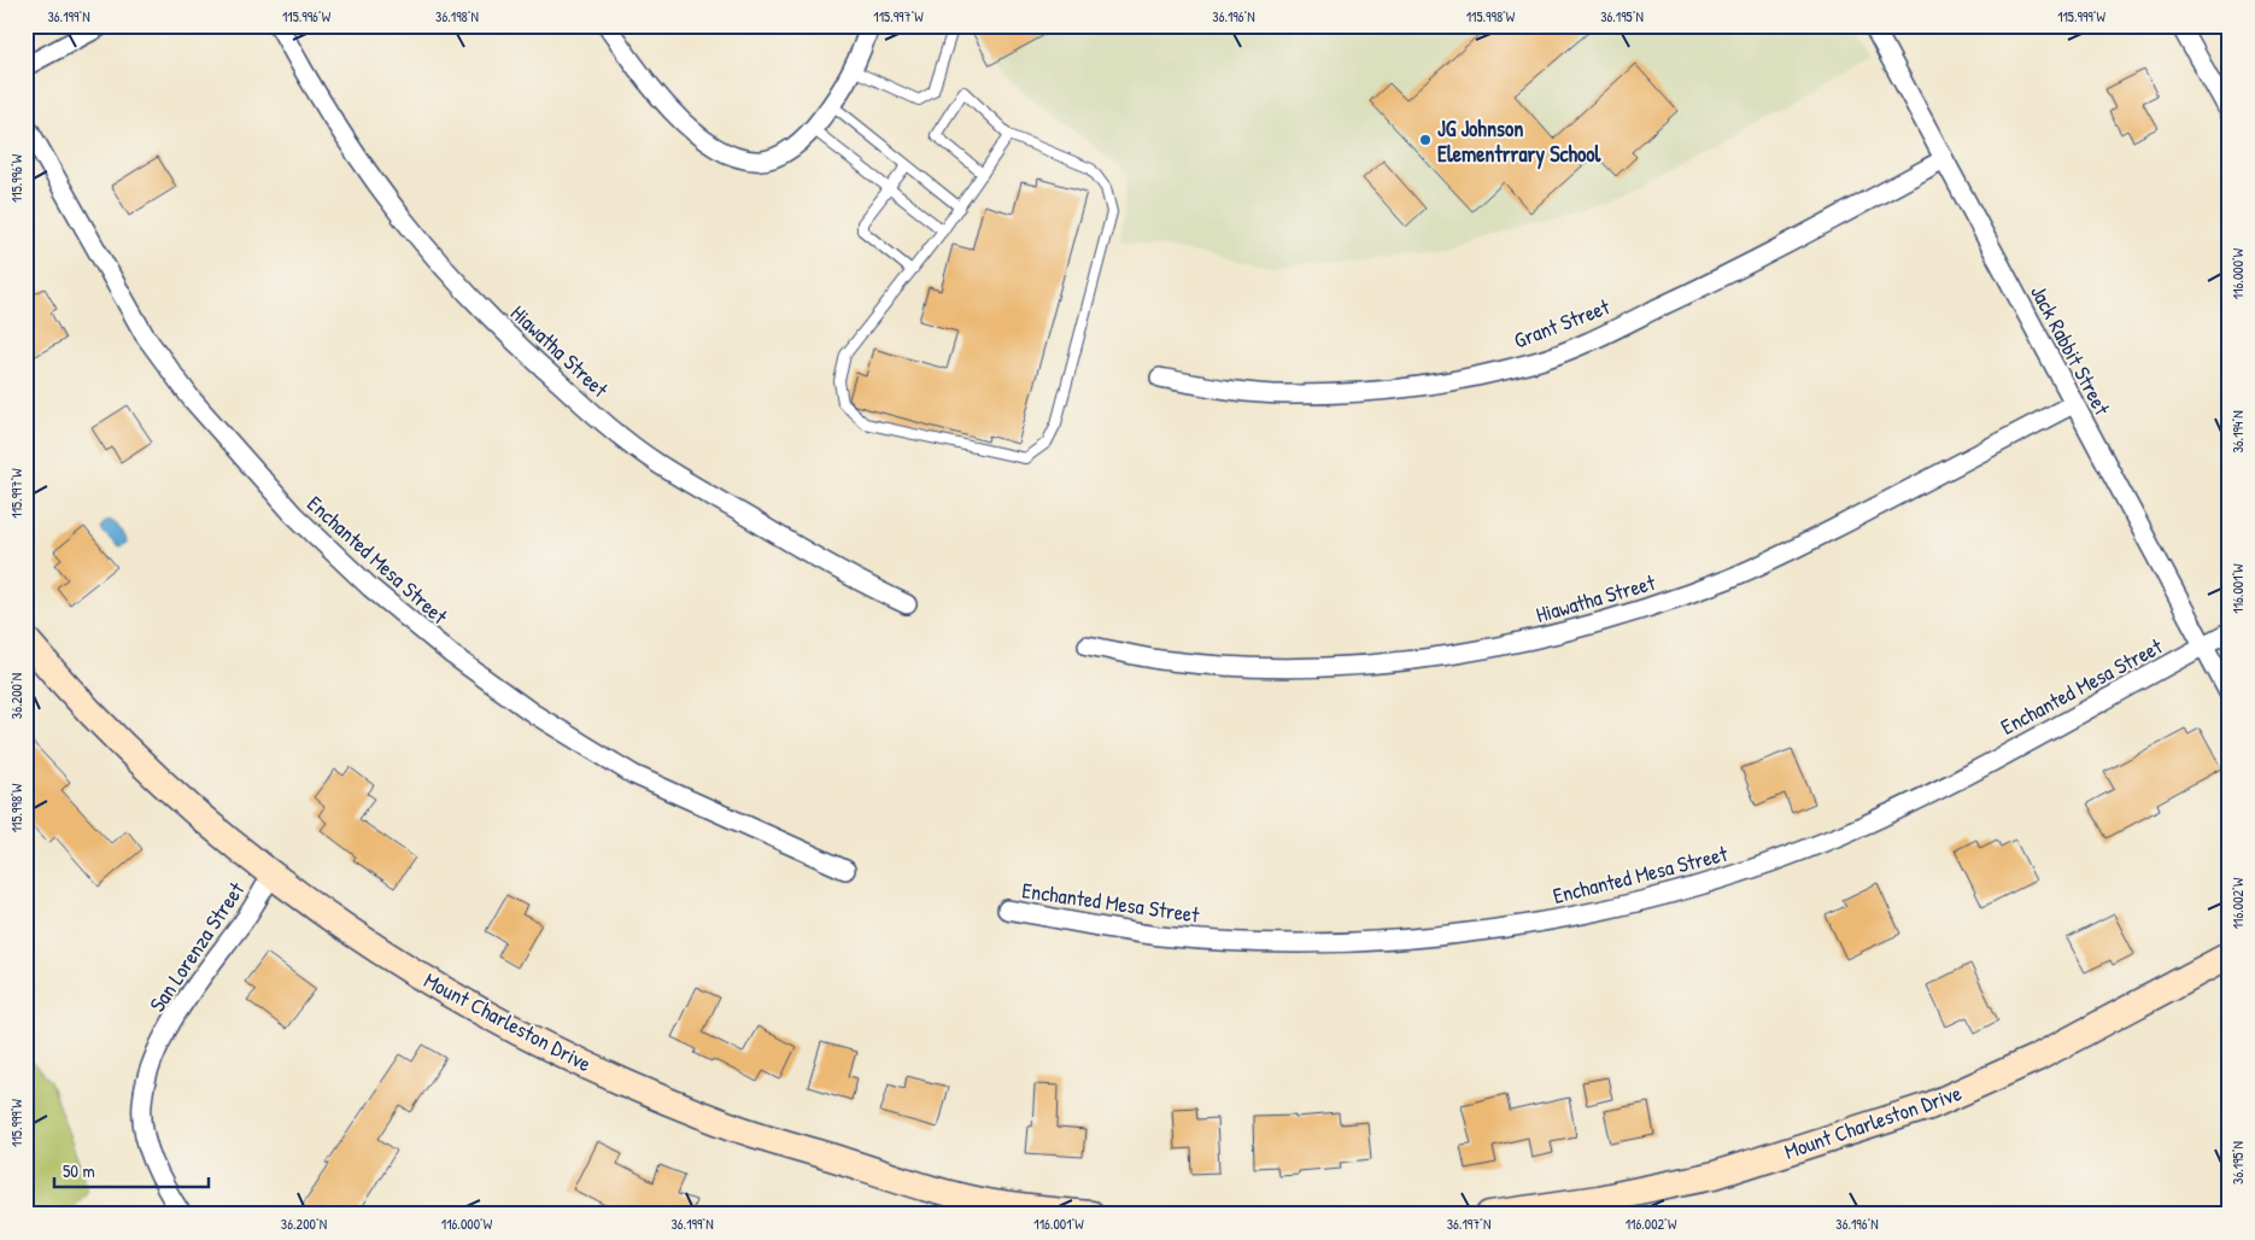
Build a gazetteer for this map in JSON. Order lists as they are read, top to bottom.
{
  "streets": {
    "street": [
      "Grant Street",
      "Jack Rabbit Street",
      "Hiawatha Street",
      "Enchanted Mesa Street",
      "San Lorenza Street",
      "Mount Charleston Drive"
    ]
  },
  "crossings": [
    ["Grant Street", "Jack Rabbit Street"],
    ["Jack Rabbit Street", "Hiawatha Street"],
    ["Jack Rabbit Street", "Enchanted Mesa Street"],
    ["San Lorenza Street", "Mount Charleston Drive"]
  ],
  "places": ["JG Johnson Elementrrary School"],
  "scale_bar": "50 m",
  "coordinates": [
    "36.199°N",
    "115.996°W",
    "36.198°N",
    "115.997°W",
    "36.196°N",
    "115.998°W",
    "36.195°N",
    "115.999°W",
    "116.000°W",
    "36.194°N",
    "116.001°W",
    "36.200°N",
    "116.002°W",
    "36.197°N"
  ]
}
